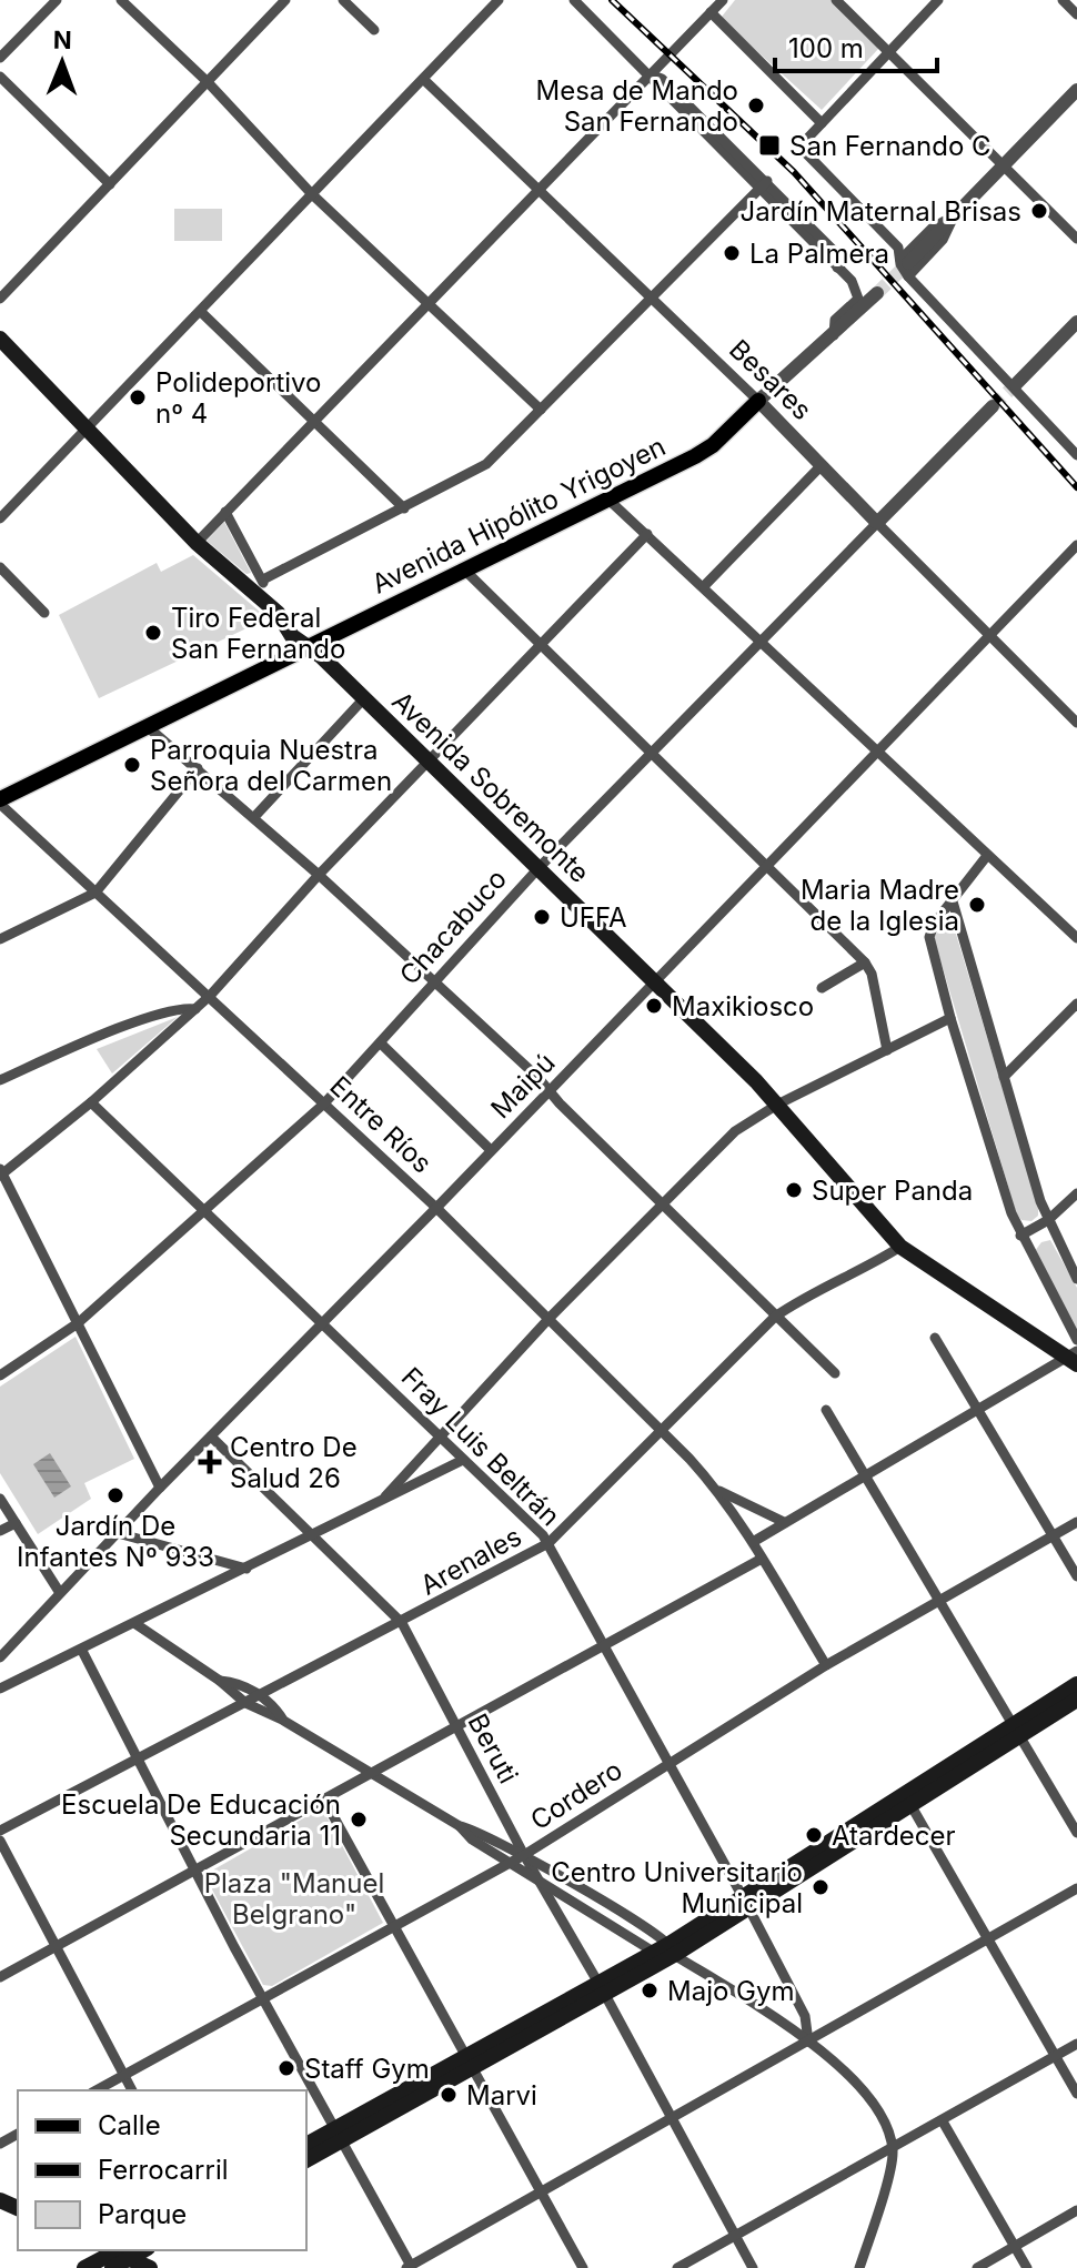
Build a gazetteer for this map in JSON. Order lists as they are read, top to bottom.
{
  "streets": {
    "main road": ["Avenida Hipólito Yrigoyen", "Avenida Sobremonte"],
    "street": [
      "Besares",
      "Chacabuco",
      "Maipú",
      "Entre Ríos",
      "Fray Luis Beltrán",
      "Arenales",
      "Beruti",
      "Cordero"
    ]
  },
  "crossings": [
    ["Besares", "Avenida Hipólito Yrigoyen"],
    ["Besares", "Chacabuco"],
    ["Besares", "Maipú"],
    ["Avenida Hipólito Yrigoyen", "Avenida Sobremonte"],
    ["Avenida Hipólito Yrigoyen", "Entre Ríos"],
    ["Avenida Sobremonte", "Chacabuco"],
    ["Avenida Sobremonte", "Maipú"],
    ["Avenida Sobremonte", "Arenales"],
    ["Chacabuco", "Entre Ríos"],
    ["Chacabuco", "Fray Luis Beltrán"],
    ["Maipú", "Entre Ríos"],
    ["Maipú", "Fray Luis Beltrán"],
    ["Maipú", "Beruti"],
    ["Entre Ríos", "Arenales"],
    ["Entre Ríos", "Cordero"],
    ["Fray Luis Beltrán", "Arenales"],
    ["Fray Luis Beltrán", "Cordero"],
    ["Arenales", "Beruti"],
    ["Beruti", "Cordero"]
  ],
  "parks": ["Plaza \"Manuel Belgrano\""],
  "places": {
    "other": [
      "Mesa de Mando San Fernando",
      "Jardín Maternal Brisas",
      "La Palmera",
      "Polideportivo nº 4",
      "Tiro Federal San Fernando",
      "Parroquia Nuestra Señora del Carmen",
      "Maria Madre de la Iglesia",
      "UFFA",
      "Maxikiosco",
      "Super Panda",
      "Jardín De Infantes Nº 933",
      "Escuela De Educación Secundaria 11",
      "Atardecer",
      "Centro Universitario Municipal",
      "Majo Gym",
      "Staff Gym",
      "Marvi"
    ],
    "transit": ["San Fernando C"],
    "health": ["Centro De Salud 26"]
  },
  "legend": ["Calle", "Ferrocarril", "Parque"],
  "scale_bar": "100 m",
  "north": "top"
}
